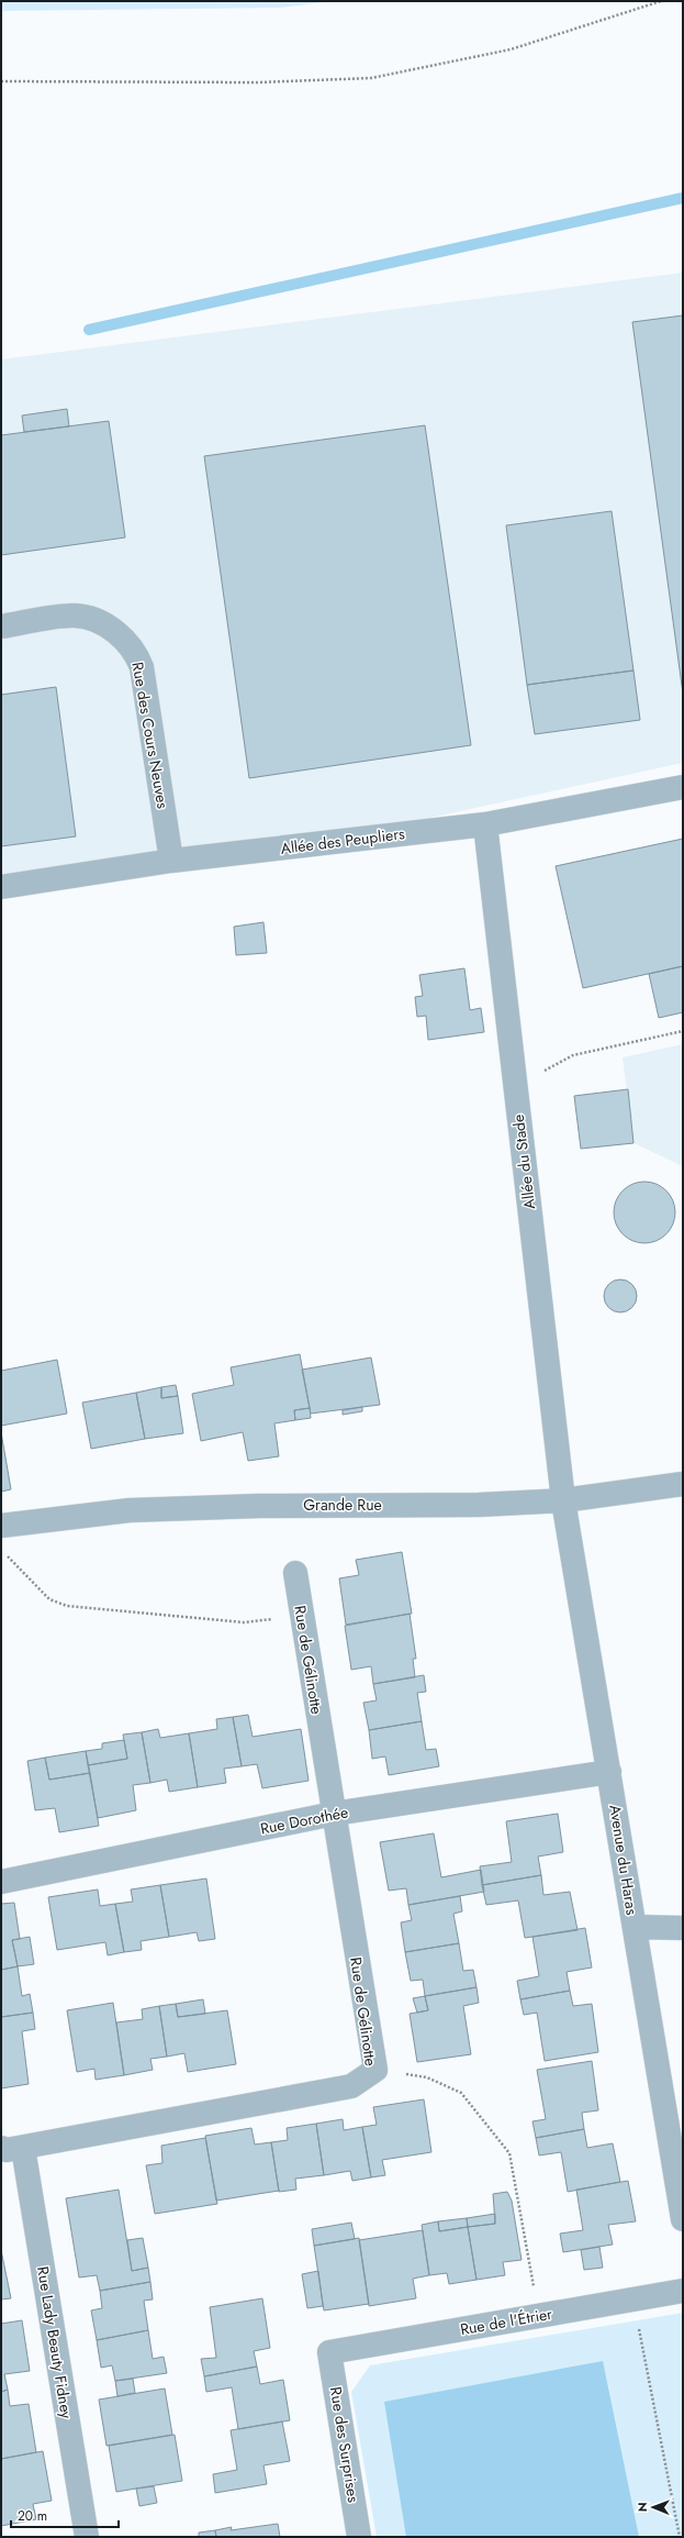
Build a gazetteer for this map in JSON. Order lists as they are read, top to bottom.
{
  "streets": {
    "street": [
      "Rue des Cours Neuves",
      "Allée des Peupliers",
      "Allée du Stade",
      "Grande Rue",
      "Rue de Gélinotte",
      "Rue Dorothée",
      "Avenue du Haras",
      "Rue de l'Étrier",
      "Rue Lady Beauty Fidney",
      "Rue des Surprises"
    ]
  },
  "crossings": [
    ["Rue des Cours Neuves", "Allée des Peupliers"],
    ["Allée des Peupliers", "Allée du Stade"],
    ["Allée du Stade", "Grande Rue"],
    ["Allée du Stade", "Avenue du Haras"],
    ["Grande Rue", "Avenue du Haras"],
    ["Rue de Gélinotte", "Rue Dorothée"],
    ["Rue de Gélinotte", "Rue Lady Beauty Fidney"],
    ["Rue Dorothée", "Avenue du Haras"],
    ["Rue de l'Étrier", "Rue des Surprises"]
  ],
  "scale_bar": "20 m",
  "north": "left"
}
